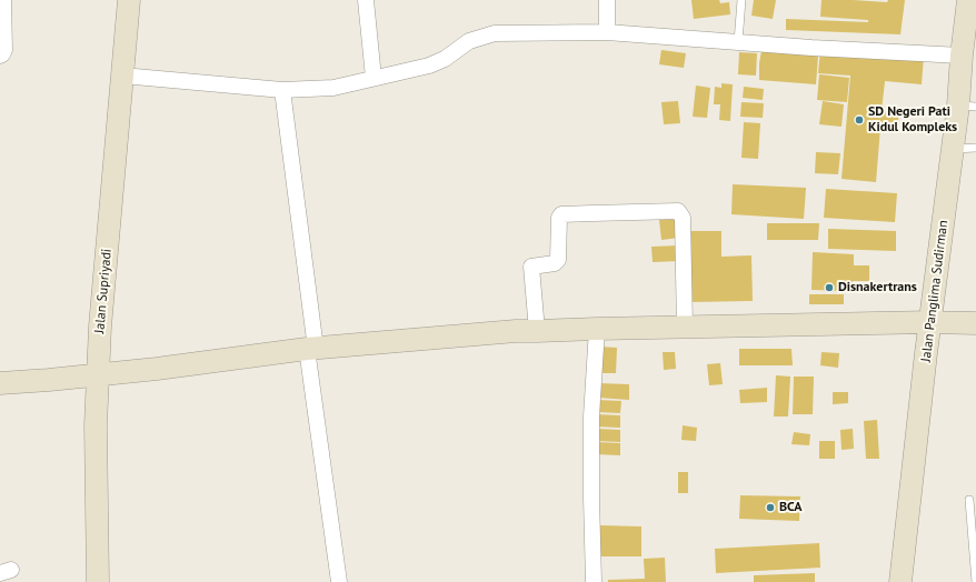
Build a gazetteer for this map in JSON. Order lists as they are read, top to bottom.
{
  "streets": {
    "street": ["Jalan Supriyadi", "Jalan Panglima Sudirman"]
  },
  "places": ["SD Negeri Pati Kidul Kompleks", "Disnakertrans", "BCA"]
}
